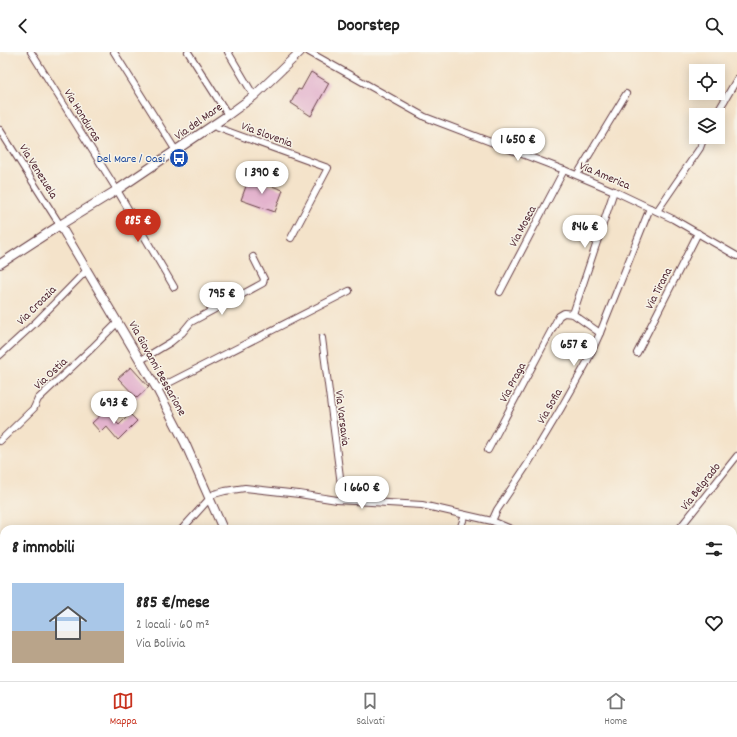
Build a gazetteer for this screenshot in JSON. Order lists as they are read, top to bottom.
{
  "streets": {
    "street": [
      "Via Honduras",
      "Via del Mare",
      "Via Slovenia",
      "Via Venezuela",
      "Via America",
      "Via Mosca",
      "Via Tirana",
      "Via Croazia",
      "Via Giovanni Bessarione",
      "Via Ostia",
      "Via Praga",
      "Via Sofia",
      "Via Varsavia",
      "Via Belgrado"
    ]
  },
  "crossings": [
    ["Via Honduras", "Via del Mare"],
    ["Via del Mare", "Via Slovenia"],
    ["Via del Mare", "Via Venezuela"],
    ["Via del Mare", "Via Giovanni Bessarione"],
    ["Via Venezuela", "Via Giovanni Bessarione"],
    ["Via America", "Via Mosca"],
    ["Via America", "Via Tirana"],
    ["Via America", "Via Sofia"],
    ["Via Croazia", "Via Giovanni Bessarione"],
    ["Via Giovanni Bessarione", "Via Ostia"]
  ],
  "places": {
    "bus stop": ["Del Mare / Oasi"]
  },
  "page": {
    "header": "Doorstep",
    "price": [
      "1 650 €",
      "1 390 €",
      "885 €",
      "846 €",
      "795 €",
      "657 €",
      "693 €",
      "1 660 €"
    ],
    "heading": "8 immobili",
    "list": [
      {
        "name": "885 €/mese",
        "note": "2 locali · 60 m² · Via Bolivia"
      }
    ],
    "tabs": ["Mappa", "Salvati", "Home"]
  }
}
